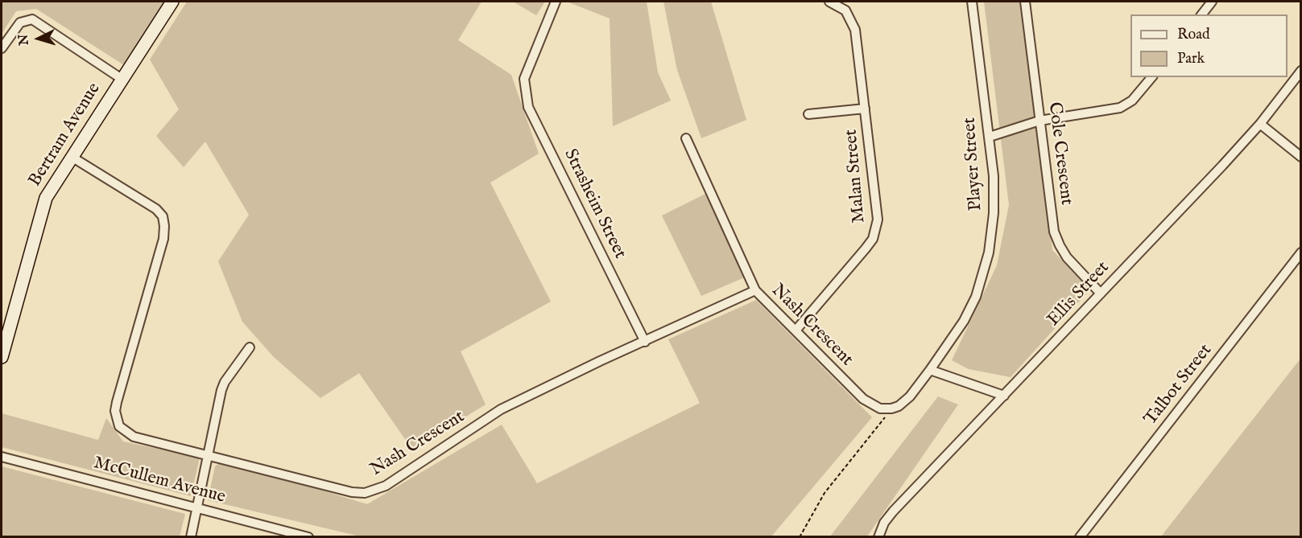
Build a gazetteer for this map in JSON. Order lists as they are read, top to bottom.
{
  "streets": {
    "street": [
      "Bertram Avenue",
      "Cole Crescent",
      "Player Street",
      "Malan Street",
      "Strasheim Street",
      "Ellis Street",
      "Nash Crescent",
      "Talbot Street",
      "McCullem Avenue"
    ]
  },
  "crossings": [
    ["Bertram Avenue", "Nash Crescent"],
    ["Cole Crescent", "Ellis Street"],
    ["Player Street", "Nash Crescent"],
    ["Malan Street", "Nash Crescent"],
    ["Strasheim Street", "Nash Crescent"]
  ],
  "legend": ["Road", "Park"],
  "north": "left"
}
